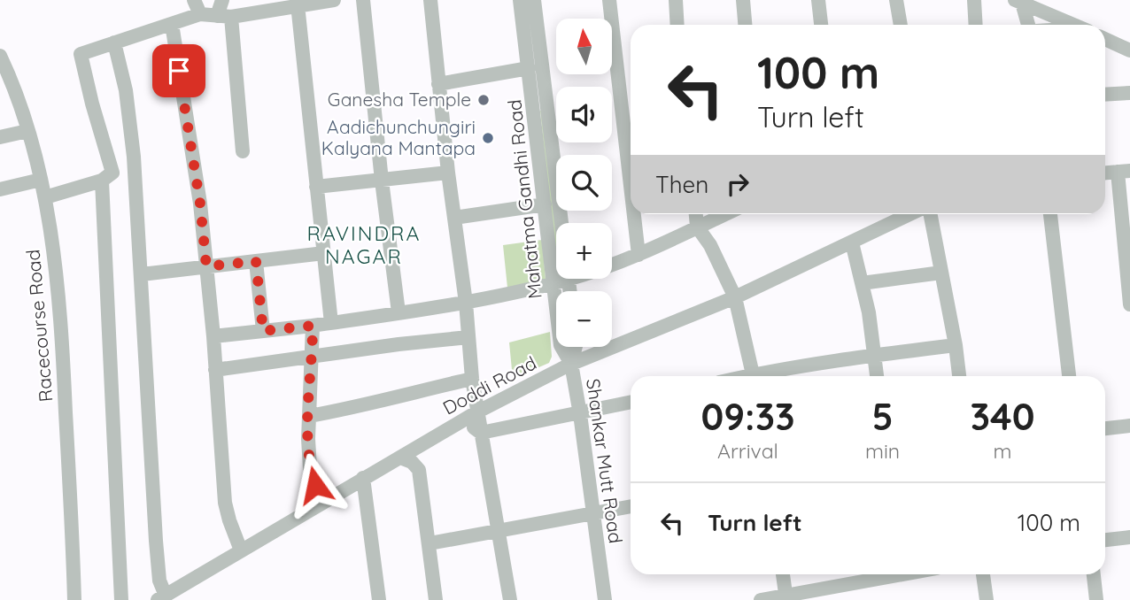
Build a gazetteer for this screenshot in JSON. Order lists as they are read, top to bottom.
{
  "streets": {
    "street": [
      "Mahatma Gandhi Road",
      "Racecourse Road",
      "Doddi Road",
      "Shankar Mutt Road"
    ]
  },
  "crossings": [
    ["Mahatma Gandhi Road", "Doddi Road"],
    ["Mahatma Gandhi Road", "Shankar Mutt Road"],
    ["Doddi Road", "Shankar Mutt Road"]
  ],
  "districts": ["RAVINDRA NAGAR"],
  "places": ["Ganesha Temple", "Aadichunchungiri Kalyana Mantapa"],
  "north": "top",
  "page": {
    "map_buttons": ["+", "−"],
    "turn": ["100 m", "Turn left"],
    "then": "Then",
    "eta": [
      "09:33",
      "Arrival",
      "5",
      "min",
      "340",
      "m"
    ],
    "list": [
      {
        "name": "Turn left",
        "value": "100 m"
      }
    ]
  }
}
